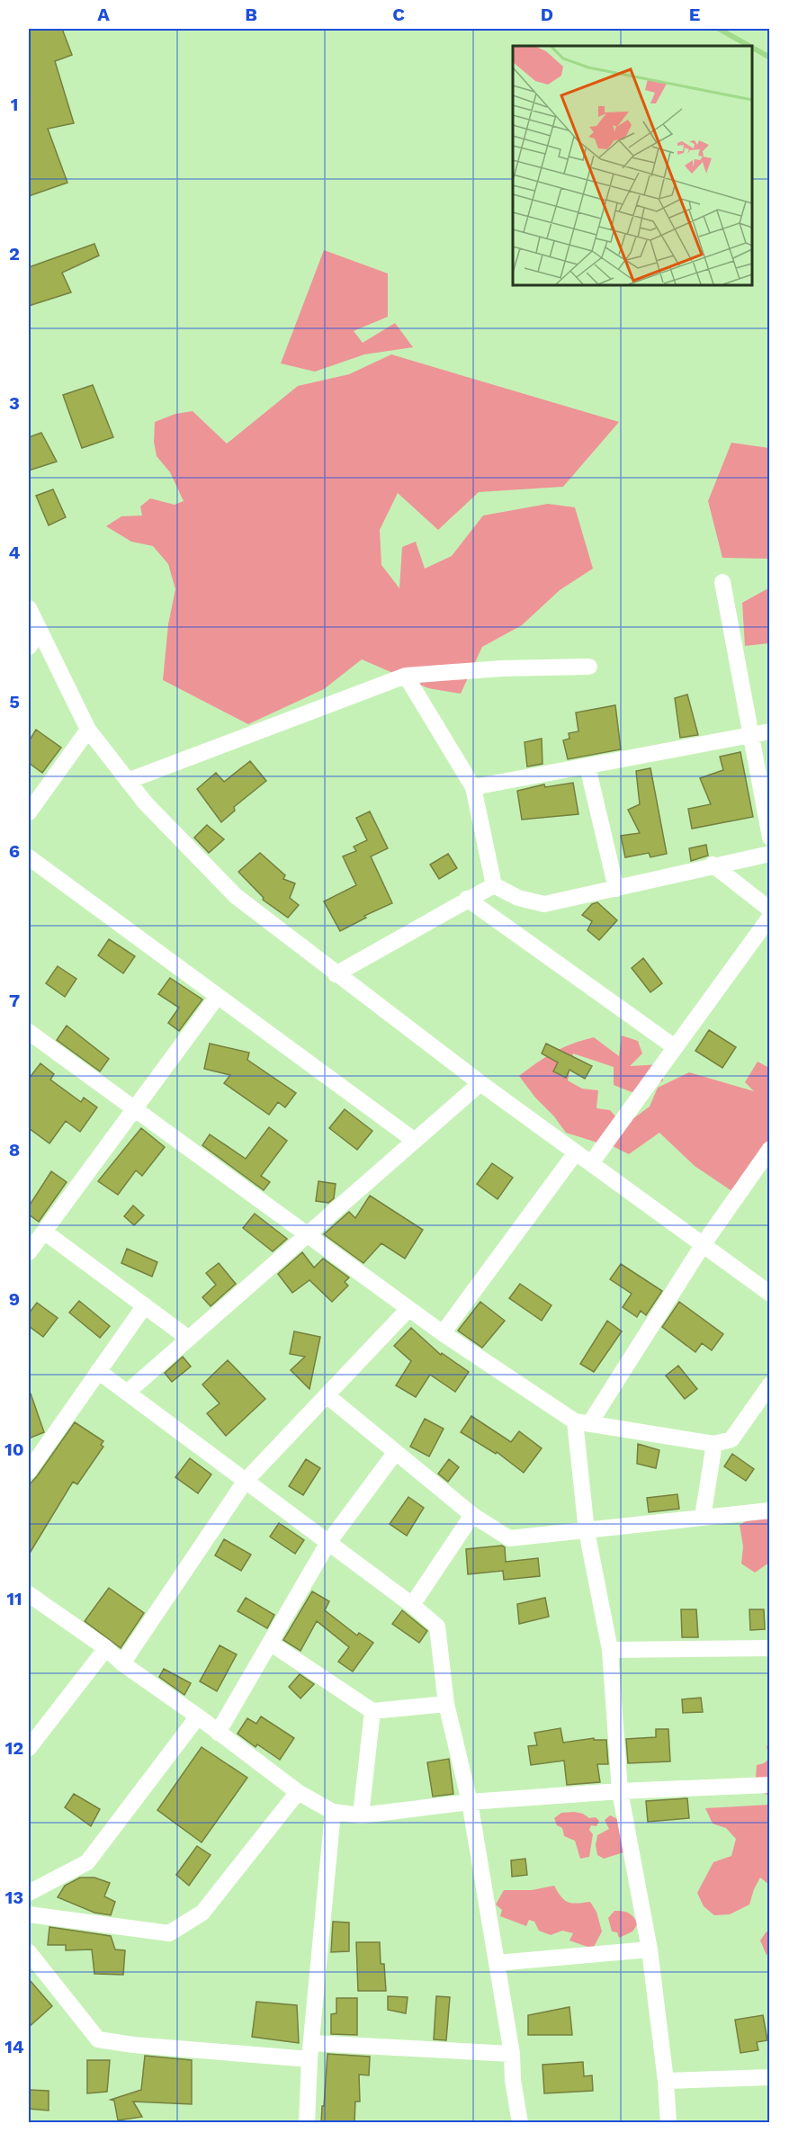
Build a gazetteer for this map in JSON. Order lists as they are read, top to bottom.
{
  "grid": {
    "columns": [
      "A",
      "B",
      "C",
      "D",
      "E"
    ],
    "rows": [
      "1",
      "2",
      "3",
      "4",
      "5",
      "6",
      "7",
      "8",
      "9",
      "10",
      "11",
      "12",
      "13",
      "14"
    ]
  }
}
